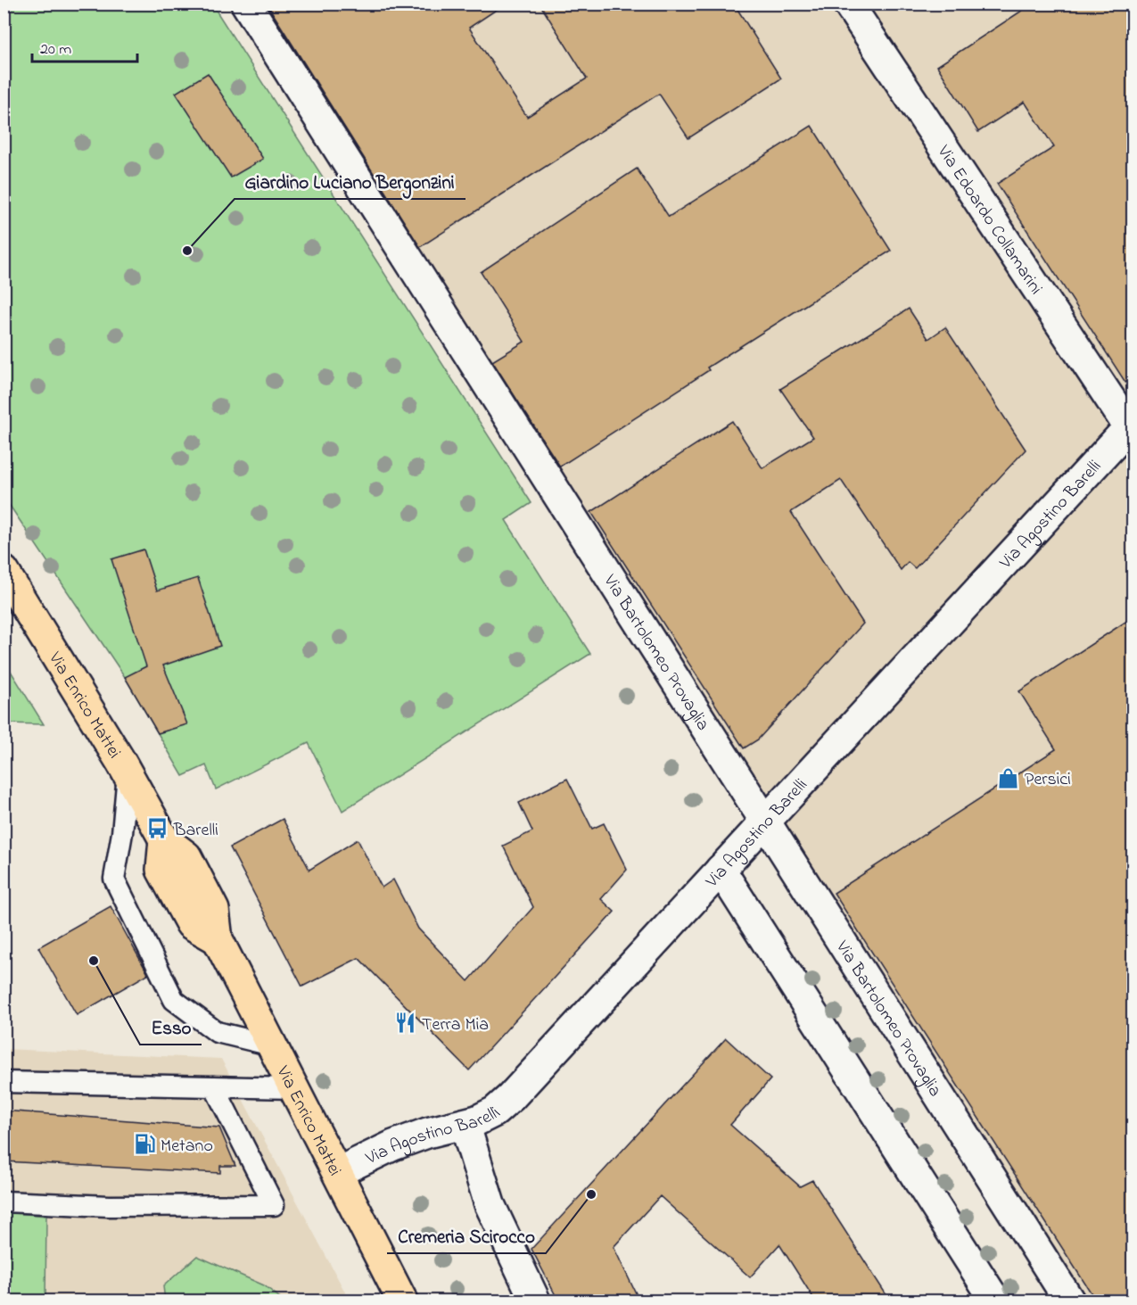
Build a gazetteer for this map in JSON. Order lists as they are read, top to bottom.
{
  "streets": {
    "main road": ["Via Enrico Mattei"],
    "street": ["Via Edoardo Collamarini", "Via Agostino Barelli", "Via Bartolomeo Provaglia"]
  },
  "crossings": [
    ["Via Edoardo Collamarini", "Via Agostino Barelli"],
    ["Via Agostino Barelli", "Via Bartolomeo Provaglia"],
    ["Via Agostino Barelli", "Via Enrico Mattei"]
  ],
  "places": {
    "other": ["Giardino Luciano Bergonzini", "Esso", "Cremeria Scirocco"],
    "shop": ["Persici"],
    "bus stop": ["Barelli"],
    "restaurant": ["Terra Mia"],
    "fuel station": ["Metano"]
  },
  "scale_bar": "20 m"
}
